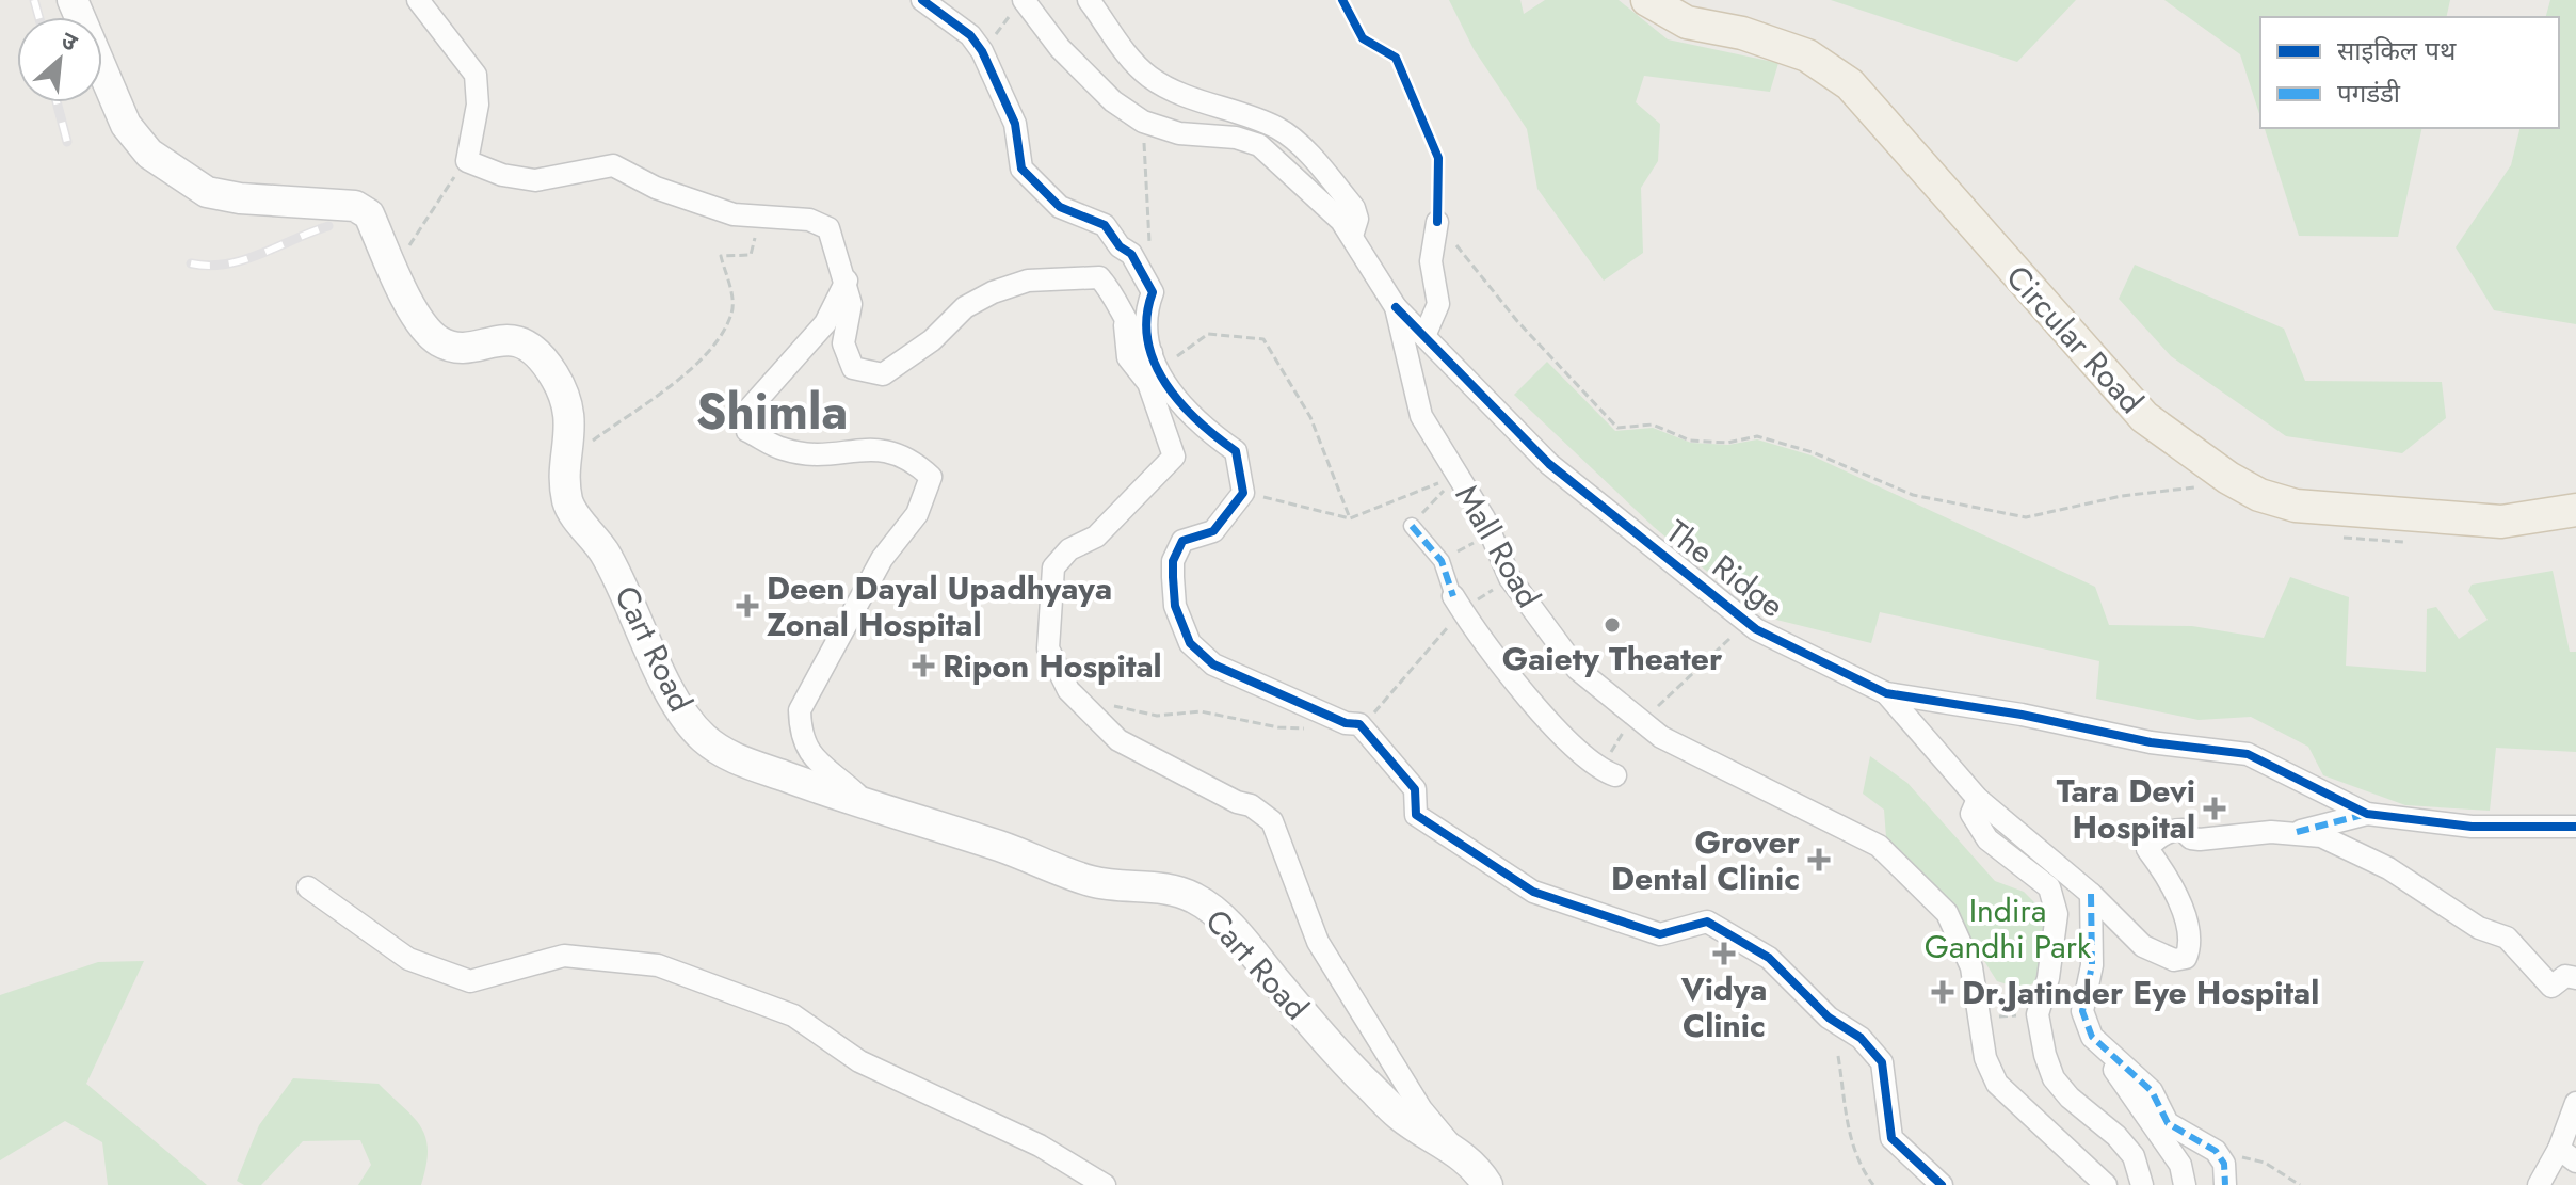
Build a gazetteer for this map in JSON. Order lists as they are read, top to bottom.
{
  "streets": {
    "main road": ["Circular Road", "Cart Road"],
    "street": ["Mall Road", "The Ridge"]
  },
  "crossings": [
    ["Mall Road", "The Ridge"]
  ],
  "districts": ["Shimla"],
  "parks": ["Indira Gandhi Park"],
  "places": {
    "health": [
      "Deen Dayal Upadhyaya Zonal Hospital",
      "Ripon Hospital",
      "Tara Devi Hospital",
      "Grover Dental Clinic",
      "Vidya Clinic",
      "Dr.Jatinder Eye Hospital"
    ],
    "other": ["Gaiety Theater"]
  },
  "legend": ["साइकिल पथ", "पगडंडी"],
  "north": "top right"
}
